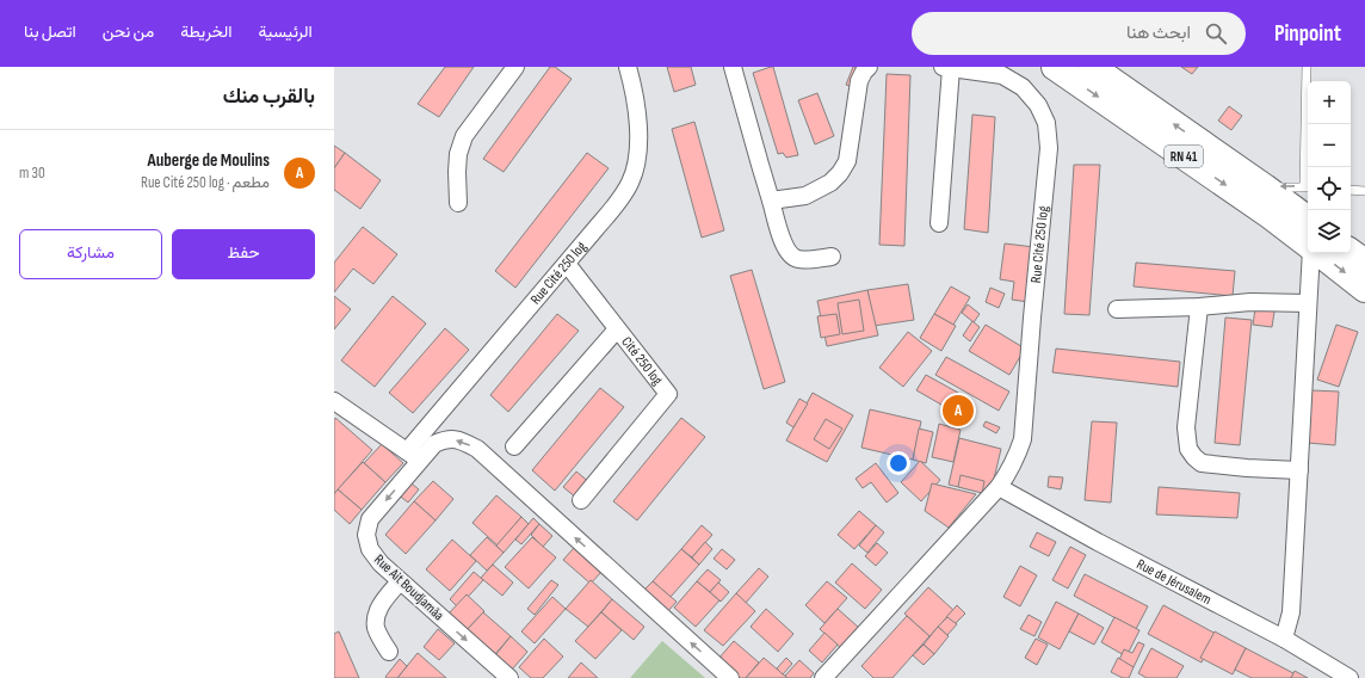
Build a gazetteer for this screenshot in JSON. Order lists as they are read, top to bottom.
{
  "streets": {
    "highway": ["RN 41"],
    "street": [
      "Rue Cité 250 log",
      "Cité 250 log",
      "Rue de Jérusalem",
      "Rue Ait Boudjamâa"
    ]
  },
  "crossings": [
    ["Rue Cité 250 log", "Cité 250 log"],
    ["Rue Cité 250 log", "Rue de Jérusalem"],
    ["Rue Cité 250 log", "Rue Ait Boudjamâa"]
  ],
  "one_way": ["Rue Ait Boudjamâa"],
  "page": {
    "header": "Pinpoint",
    "search": "ابحث هنا",
    "nav": [
      "الرئيسية",
      "الخريطة",
      "من نحن",
      "اتصل بنا"
    ],
    "heading": "بالقرب منك",
    "map_buttons": ["+", "−"],
    "list": [
      {
        "mark": "A",
        "name": "Auberge de Moulins",
        "note": "مطعم · Rue Cité 250 log",
        "value": "30 m"
      }
    ],
    "buttons": ["حفظ", "مشاركة"],
    "pins": "A"
  }
}
